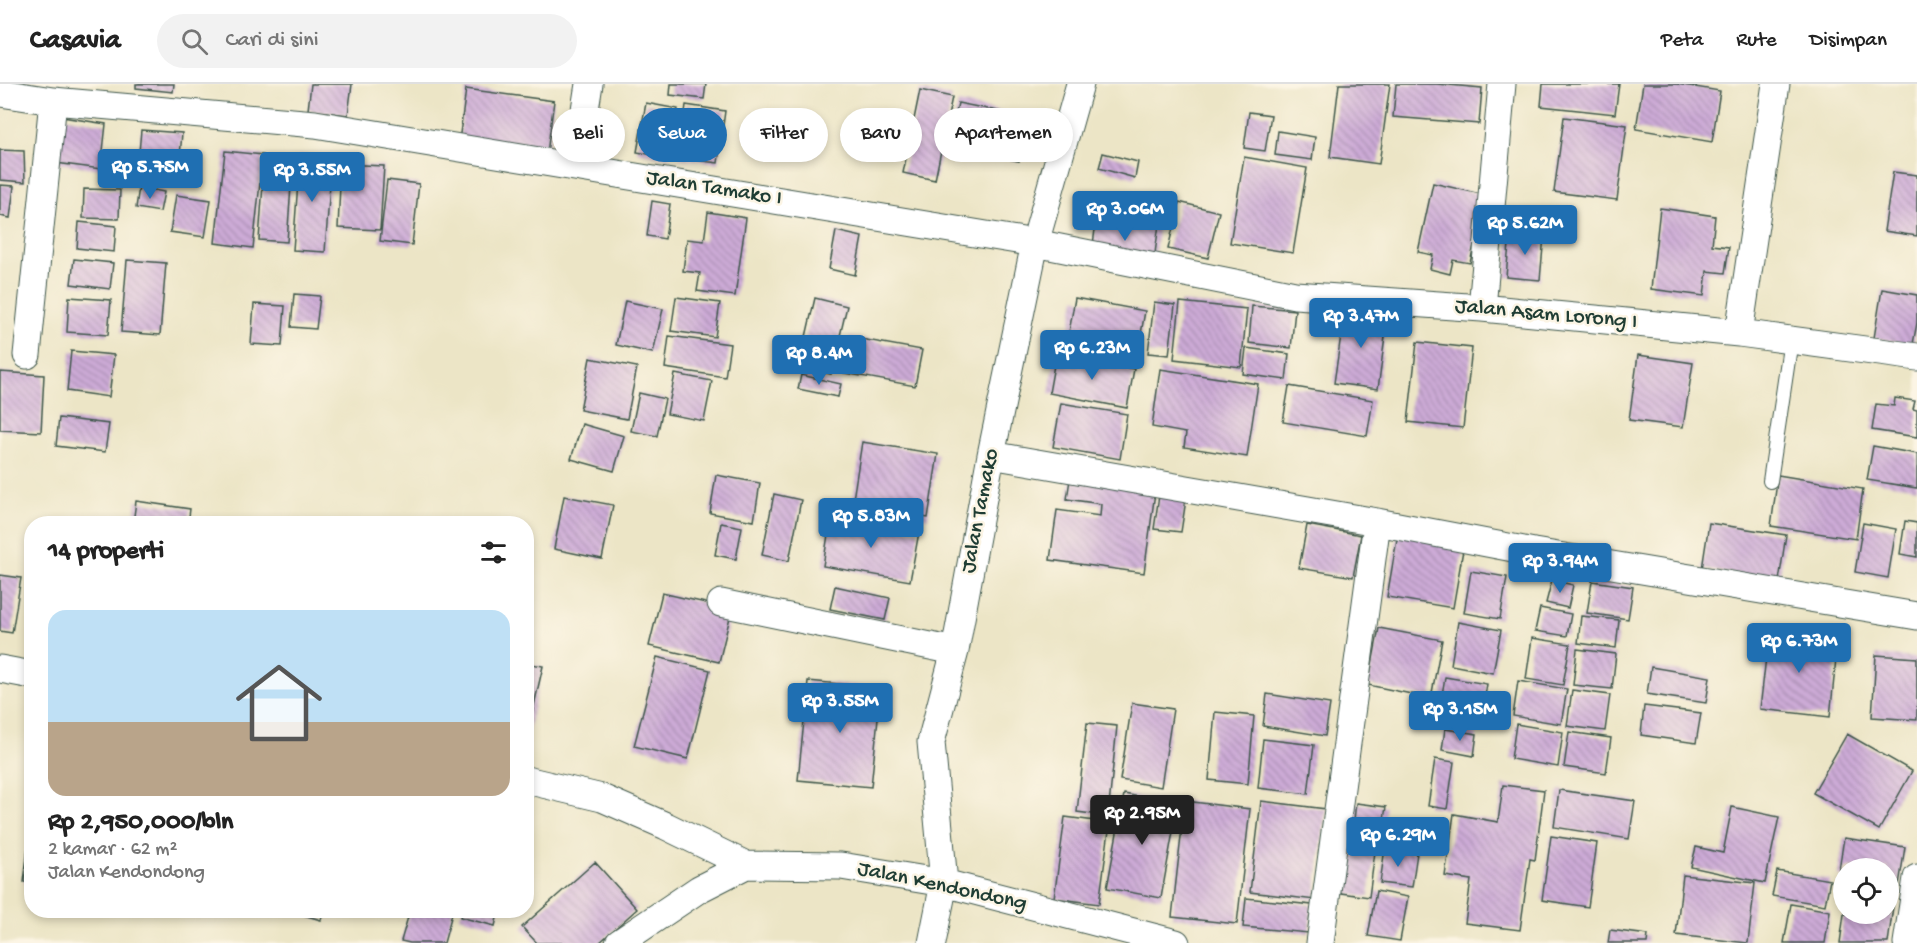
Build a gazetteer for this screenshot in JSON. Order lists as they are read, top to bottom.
{
  "streets": {
    "street": [
      "Jalan Tamako I",
      "Jalan Asam Lorong I",
      "Jalan Tamako",
      "Jalan Kendondong"
    ]
  },
  "crossings": [
    ["Jalan Tamako I", "Jalan Asam Lorong I"],
    ["Jalan Tamako I", "Jalan Tamako"],
    ["Jalan Asam Lorong I", "Jalan Tamako"],
    ["Jalan Tamako", "Jalan Kendondong"]
  ],
  "page": {
    "header": "Casavia",
    "search": "Cari di sini",
    "nav": ["Peta", "Rute", "Disimpan"],
    "chip": [
      "Beli",
      "Sewa",
      "Filter",
      "Baru",
      "Apartemen"
    ],
    "price": [
      "Rp 5.75M",
      "Rp 3.55M",
      "Rp 3.06M",
      "Rp 5.62M",
      "Rp 3.47M",
      "Rp 6.23M",
      "Rp 8.4M",
      "Rp 5.83M",
      "Rp 3.94M",
      "Rp 6.73M",
      "Rp 3.55M",
      "Rp 3.15M",
      "Rp 2.95M",
      "Rp 6.29M"
    ],
    "heading": "14 properti",
    "list": [
      {
        "name": "Rp 2,950,000/bln",
        "note": "2 kamar · 62 m² · Jalan Kendondong"
      }
    ]
  }
}
